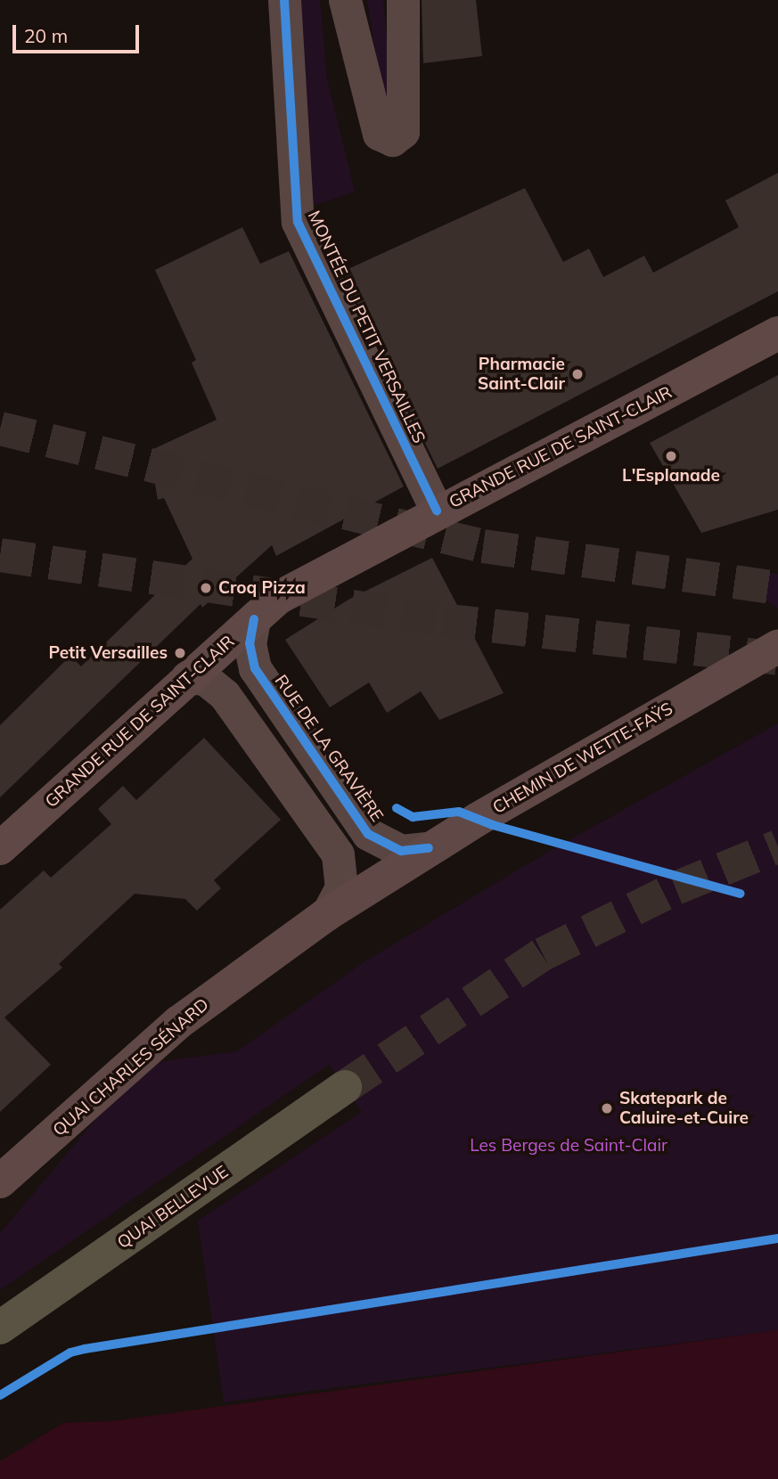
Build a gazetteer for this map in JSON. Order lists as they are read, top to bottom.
{
  "streets": {
    "highway": ["QUAI BELLEVUE"],
    "main road": ["GRANDE RUE DE SAINT-CLAIR", "CHEMIN DE WETTE-FAŸS", "QUAI CHARLES SÉNARD"],
    "street": ["MONTÉE DU PETIT VERSAILLES", "RUE DE LA GRAVIÈRE"]
  },
  "crossings": [
    ["MONTÉE DU PETIT VERSAILLES", "GRANDE RUE DE SAINT-CLAIR"],
    ["GRANDE RUE DE SAINT-CLAIR", "RUE DE LA GRAVIÈRE"],
    ["RUE DE LA GRAVIÈRE", "CHEMIN DE WETTE-FAŸS"],
    ["CHEMIN DE WETTE-FAŸS", "QUAI CHARLES SÉNARD"]
  ],
  "parks": ["Les Berges de Saint-Clair"],
  "places": [
    "Pharmacie Saint-Clair",
    "L'Esplanade",
    "Croq Pizza",
    "Petit Versailles",
    "Skatepark de Caluire-et-Cuire"
  ],
  "scale_bar": "20 m"
}
